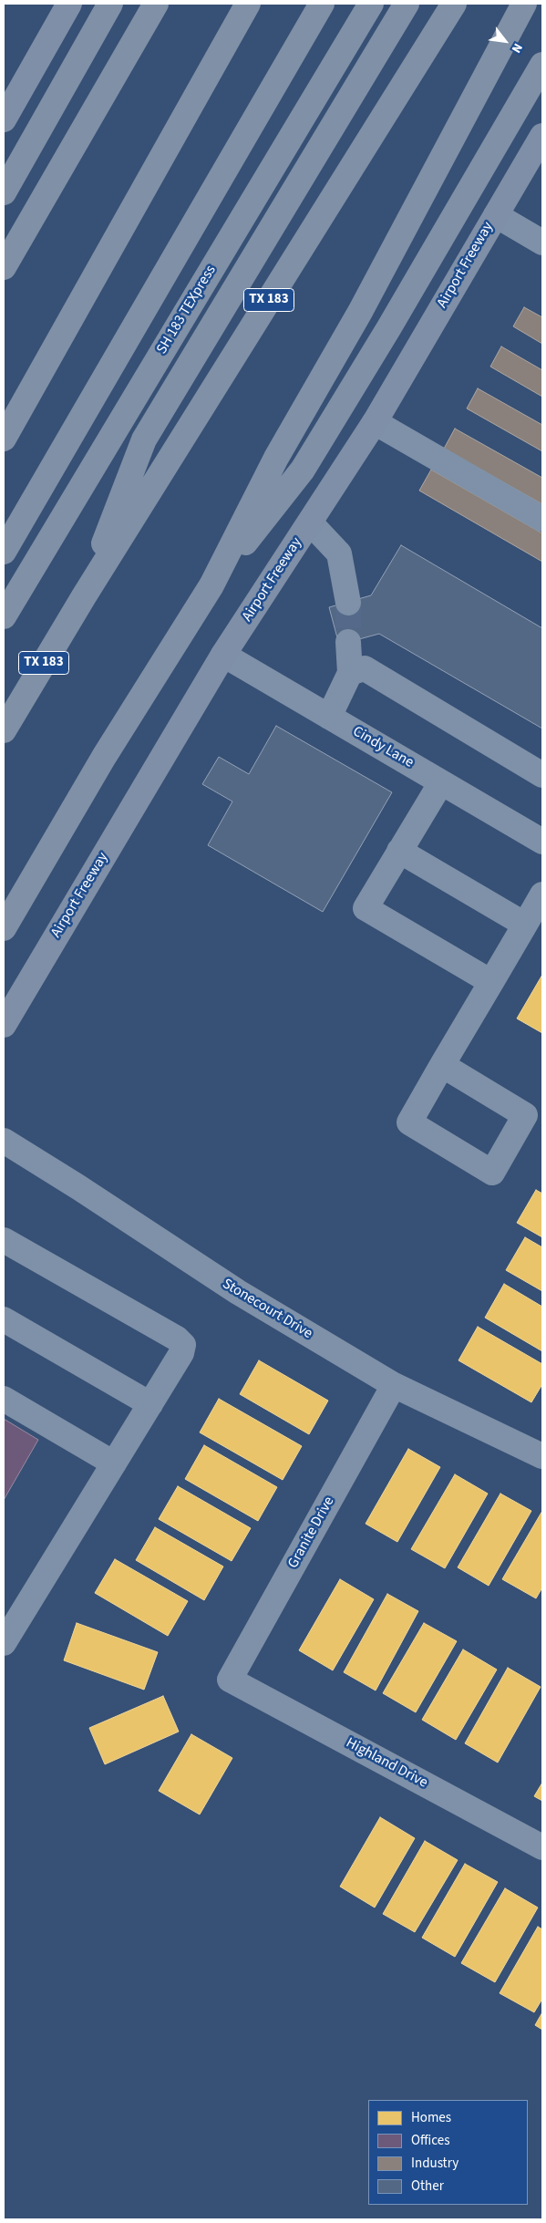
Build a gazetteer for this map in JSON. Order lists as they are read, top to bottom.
{
  "streets": {
    "highway": ["TX 183", "SH 183 TEXpress"],
    "main road": ["Airport Freeway"],
    "street": [
      "Cindy Lane",
      "Stonecourt Drive",
      "Granite Drive",
      "Highland Drive"
    ]
  },
  "crossings": [
    ["Airport Freeway", "Cindy Lane"],
    ["Stonecourt Drive", "Granite Drive"],
    ["Granite Drive", "Highland Drive"]
  ],
  "legend": [
    "Homes",
    "Offices",
    "Industry",
    "Other"
  ],
  "north": "bottom right"
}
